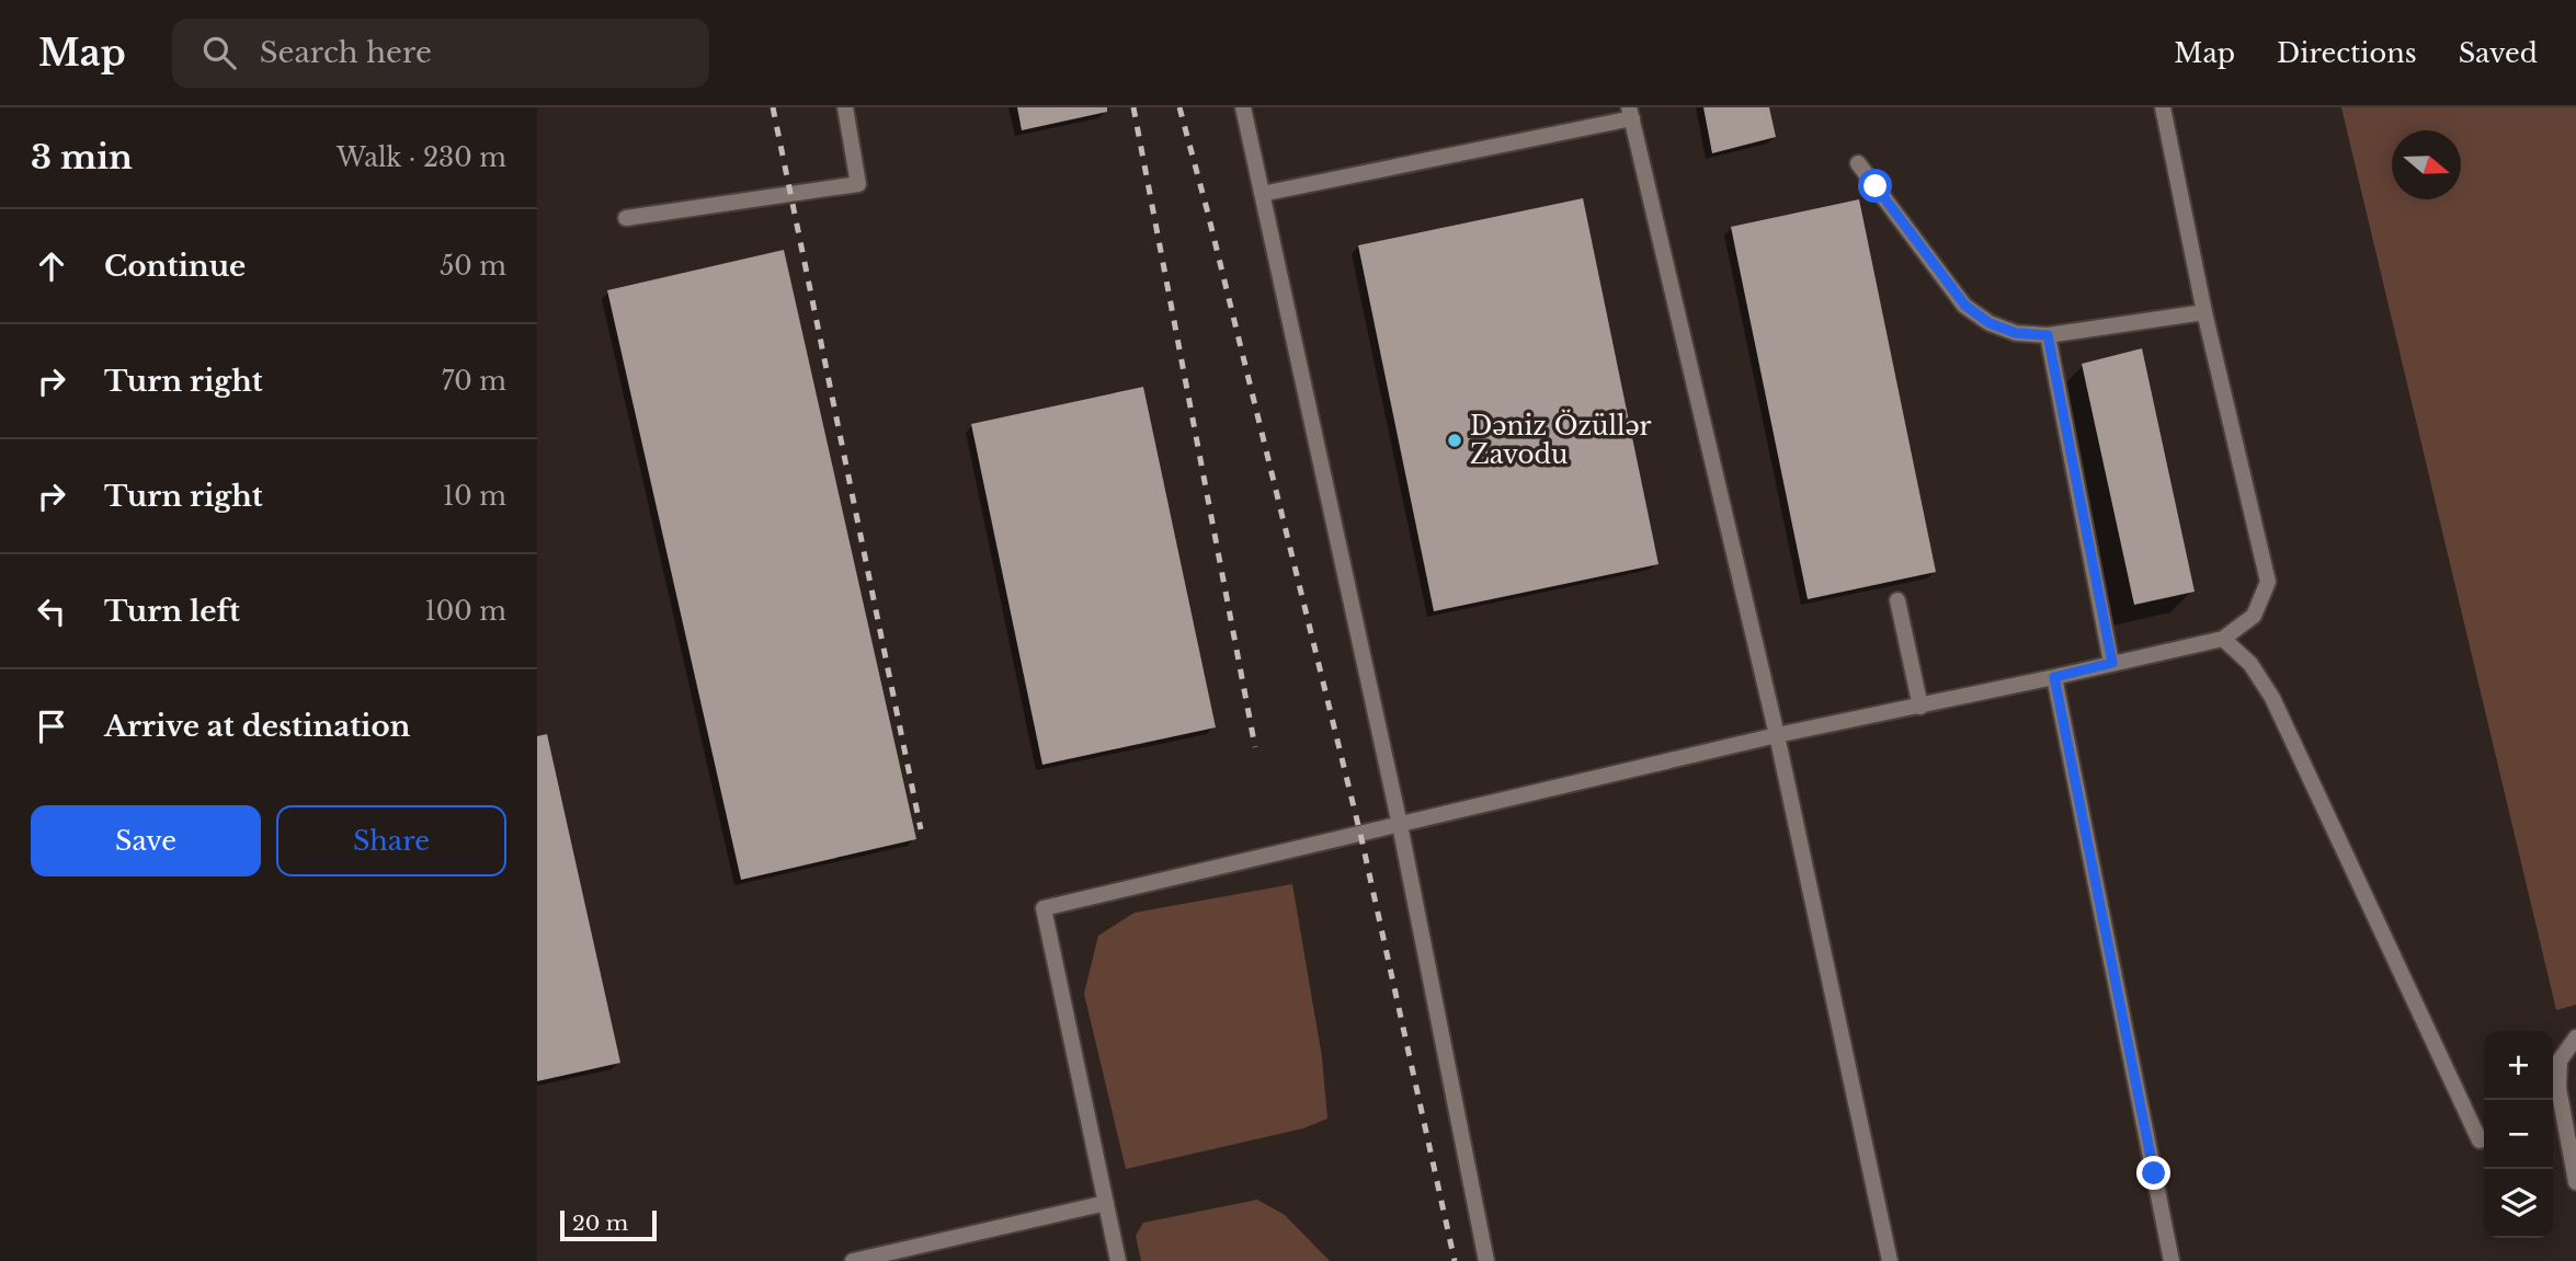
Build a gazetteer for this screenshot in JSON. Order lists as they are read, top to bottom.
{
  "places": ["Dəniz Özüllər Zavodu"],
  "scale_bar": "20 m",
  "north": "right",
  "page": {
    "header": "Map",
    "search": "Search here",
    "nav": ["Map", "Directions", "Saved"],
    "heading": ["3 min", "Walk · 230 m"],
    "list": [
      ["Continue", "50 m"],
      ["Turn right", "70 m"],
      ["Turn right", "10 m"],
      ["Turn left", "100 m"],
      "Arrive at destination"
    ],
    "buttons": ["Save", "Share"],
    "map_buttons": ["+", "−"],
    "scale": "20 m"
  }
}
